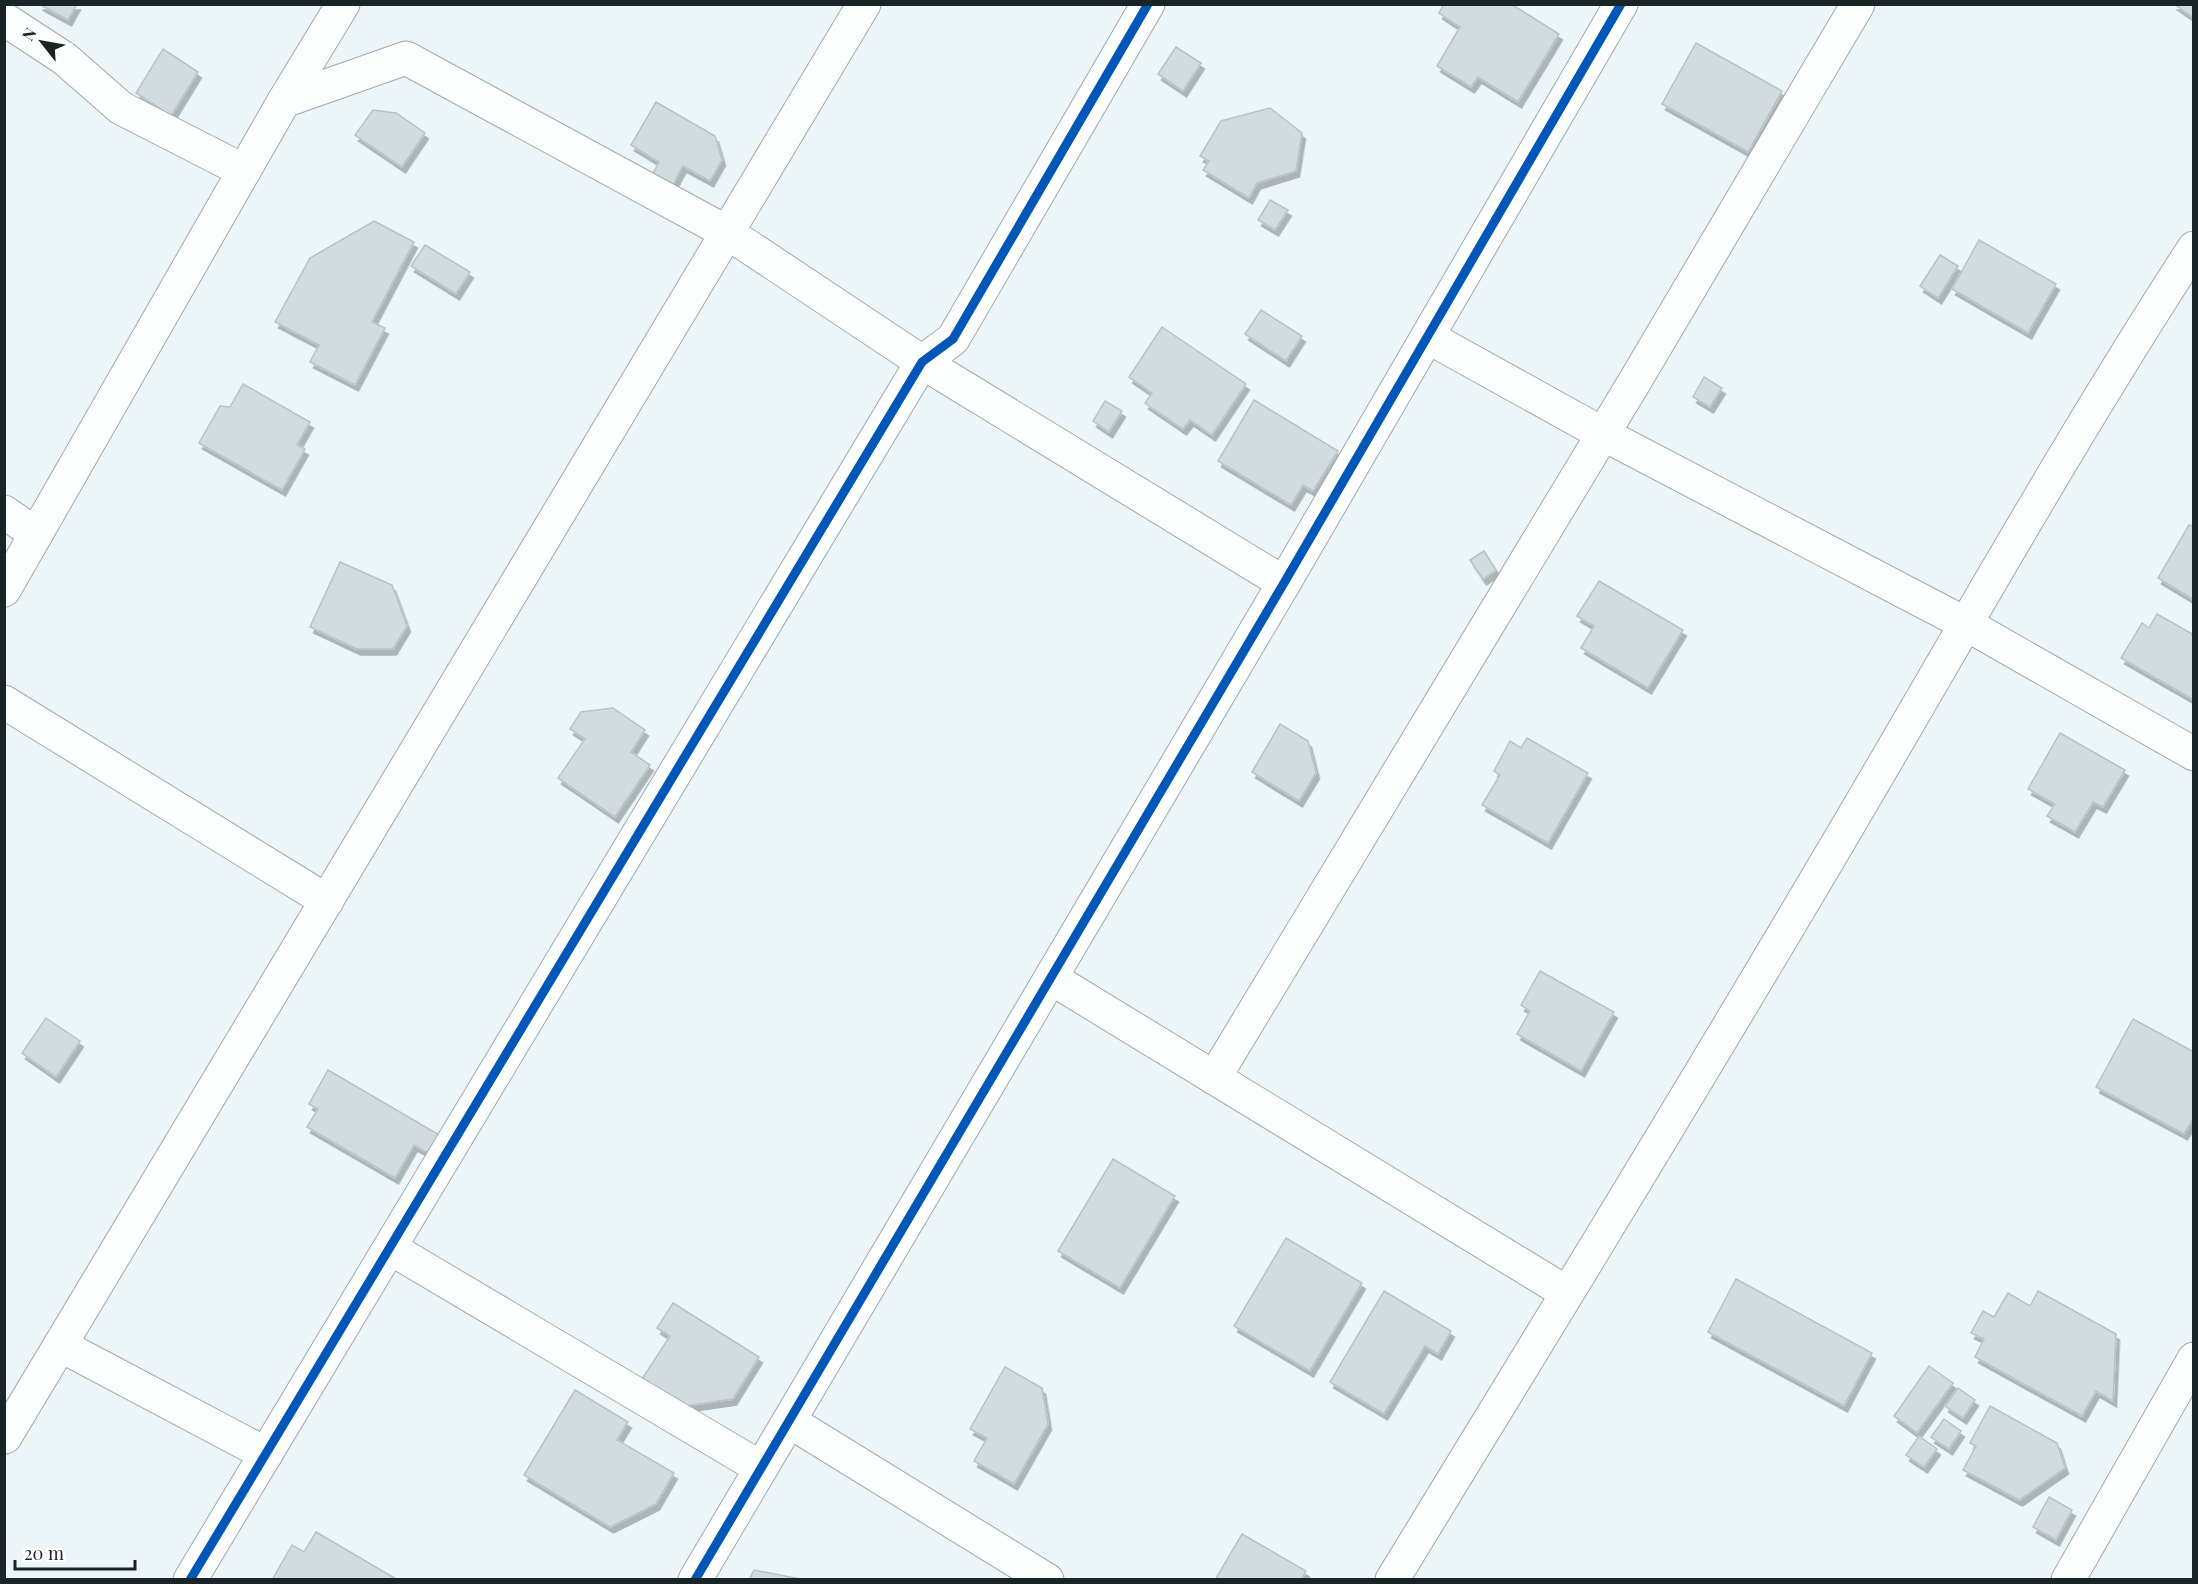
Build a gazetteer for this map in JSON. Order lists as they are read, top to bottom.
{
  "scale_bar": "20 m",
  "north": "top left"
}
